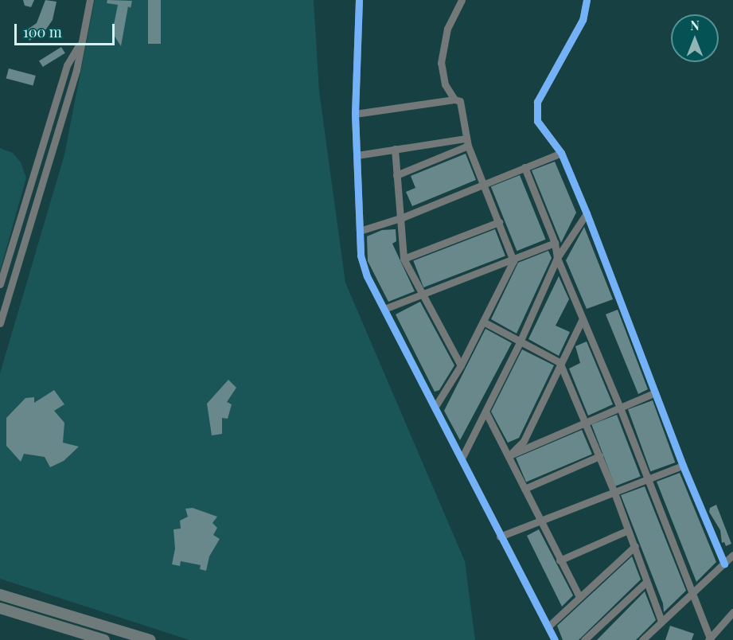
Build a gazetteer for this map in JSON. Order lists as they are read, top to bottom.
{
  "scale_bar": "100 m",
  "north": "top"
}
